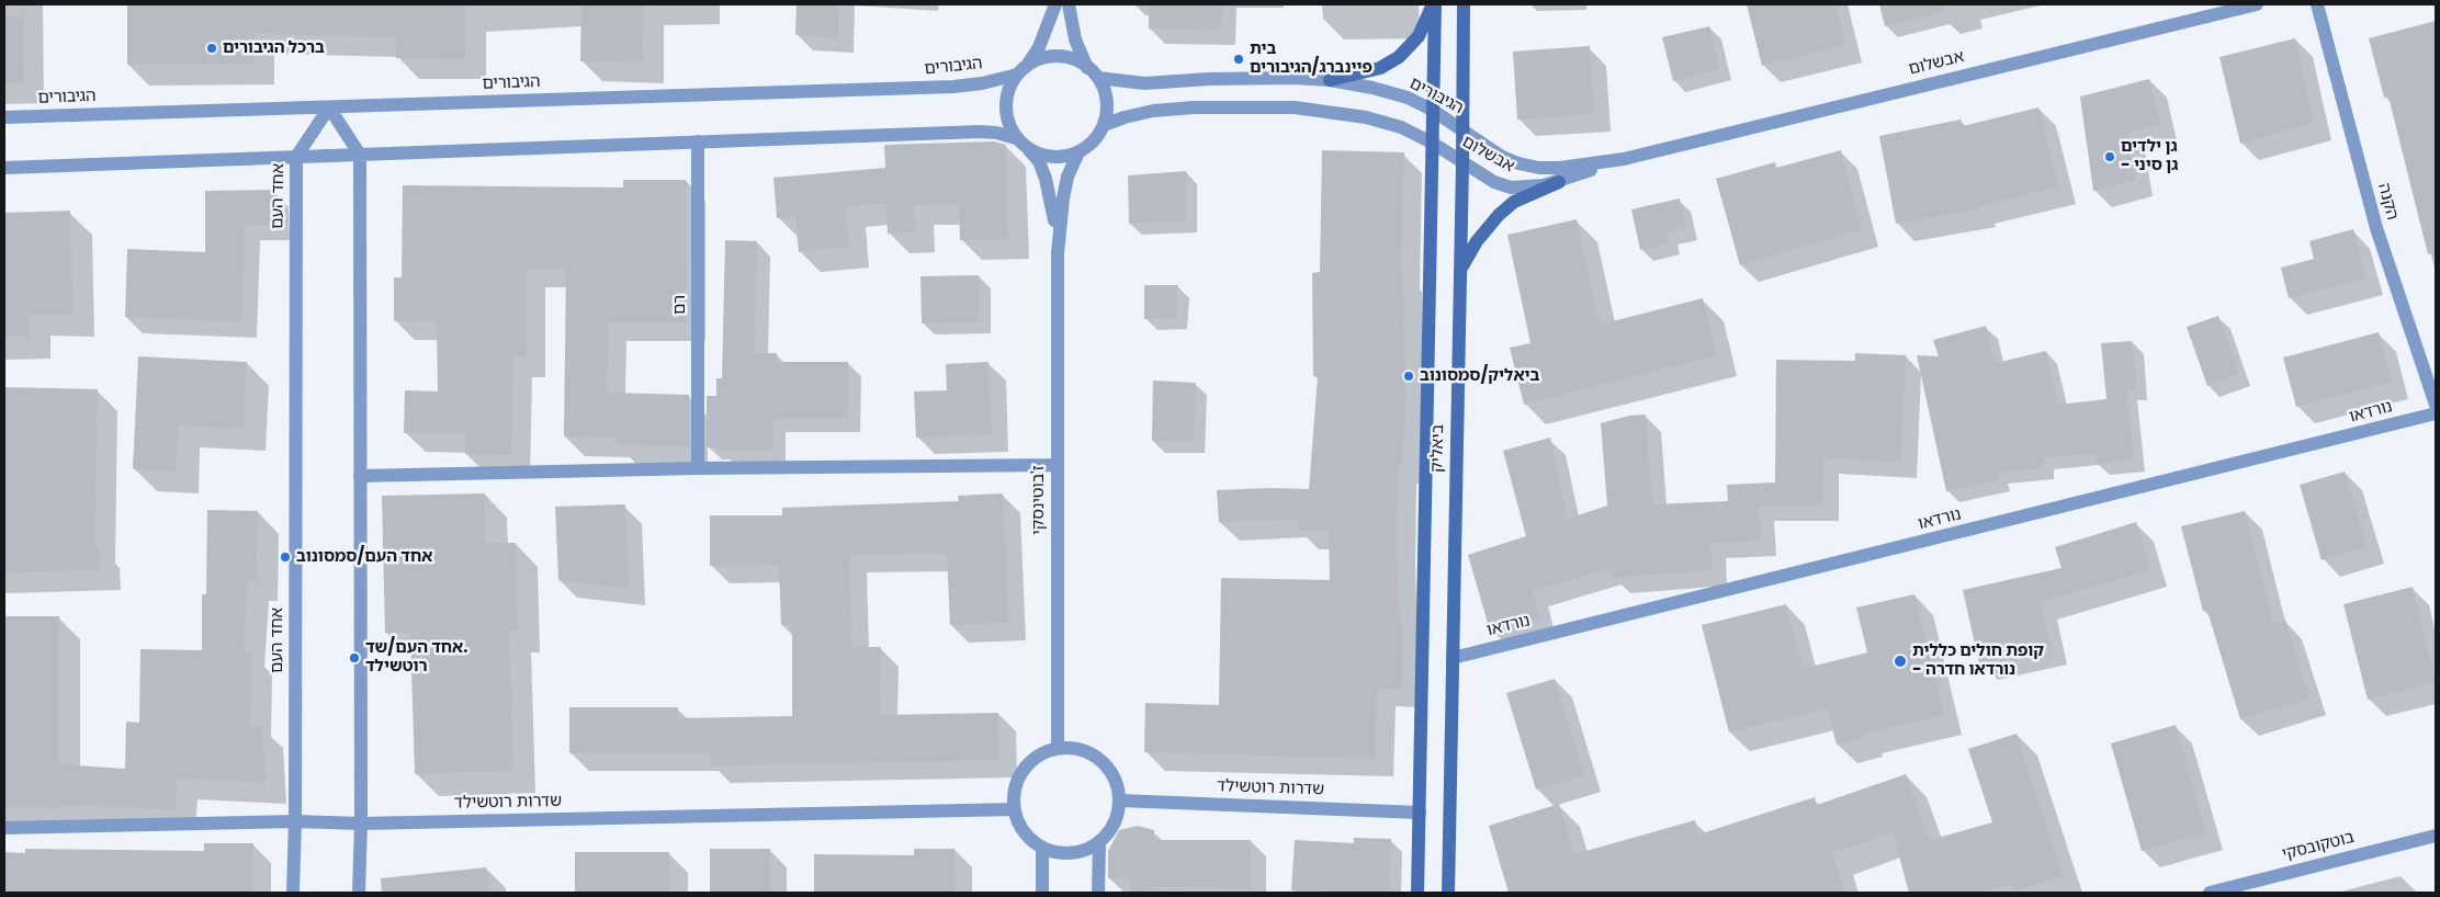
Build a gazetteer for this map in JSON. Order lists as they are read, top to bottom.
{
  "streets": {
    "main road": ["ביאליק"],
    "street": [
      "אבשלום",
      "הגיבורים",
      "אחד העם",
      "הקנה",
      "רם",
      "נורדאו",
      "ז'בוטינסקי",
      "שדרות רוטשילד",
      "בוטקובסקי"
    ]
  },
  "crossings": [
    ["אבשלום", "הגיבורים"],
    ["אבשלום", "ביאליק"],
    ["הגיבורים", "אחד העם"],
    ["הגיבורים", "ביאליק"],
    ["הגיבורים", "ז'בוטינסקי"],
    ["אחד העם", "שדרות רוטשילד"],
    ["נורדאו", "ביאליק"],
    ["ביאליק", "שדרות רוטשילד"],
    ["ז'בוטינסקי", "שדרות רוטשילד"]
  ],
  "places": [
    "ברכל הגיבורים",
    "בית פיינברג/הגיבורים",
    "גן ילדים - גן סיני",
    "ביאליק/סמסונוב",
    "אחד העם/סמסונוב",
    "אחד העם/שד. רוטשילד",
    "קופת חולים כללית - נורדאו חדרה"
  ]
}
